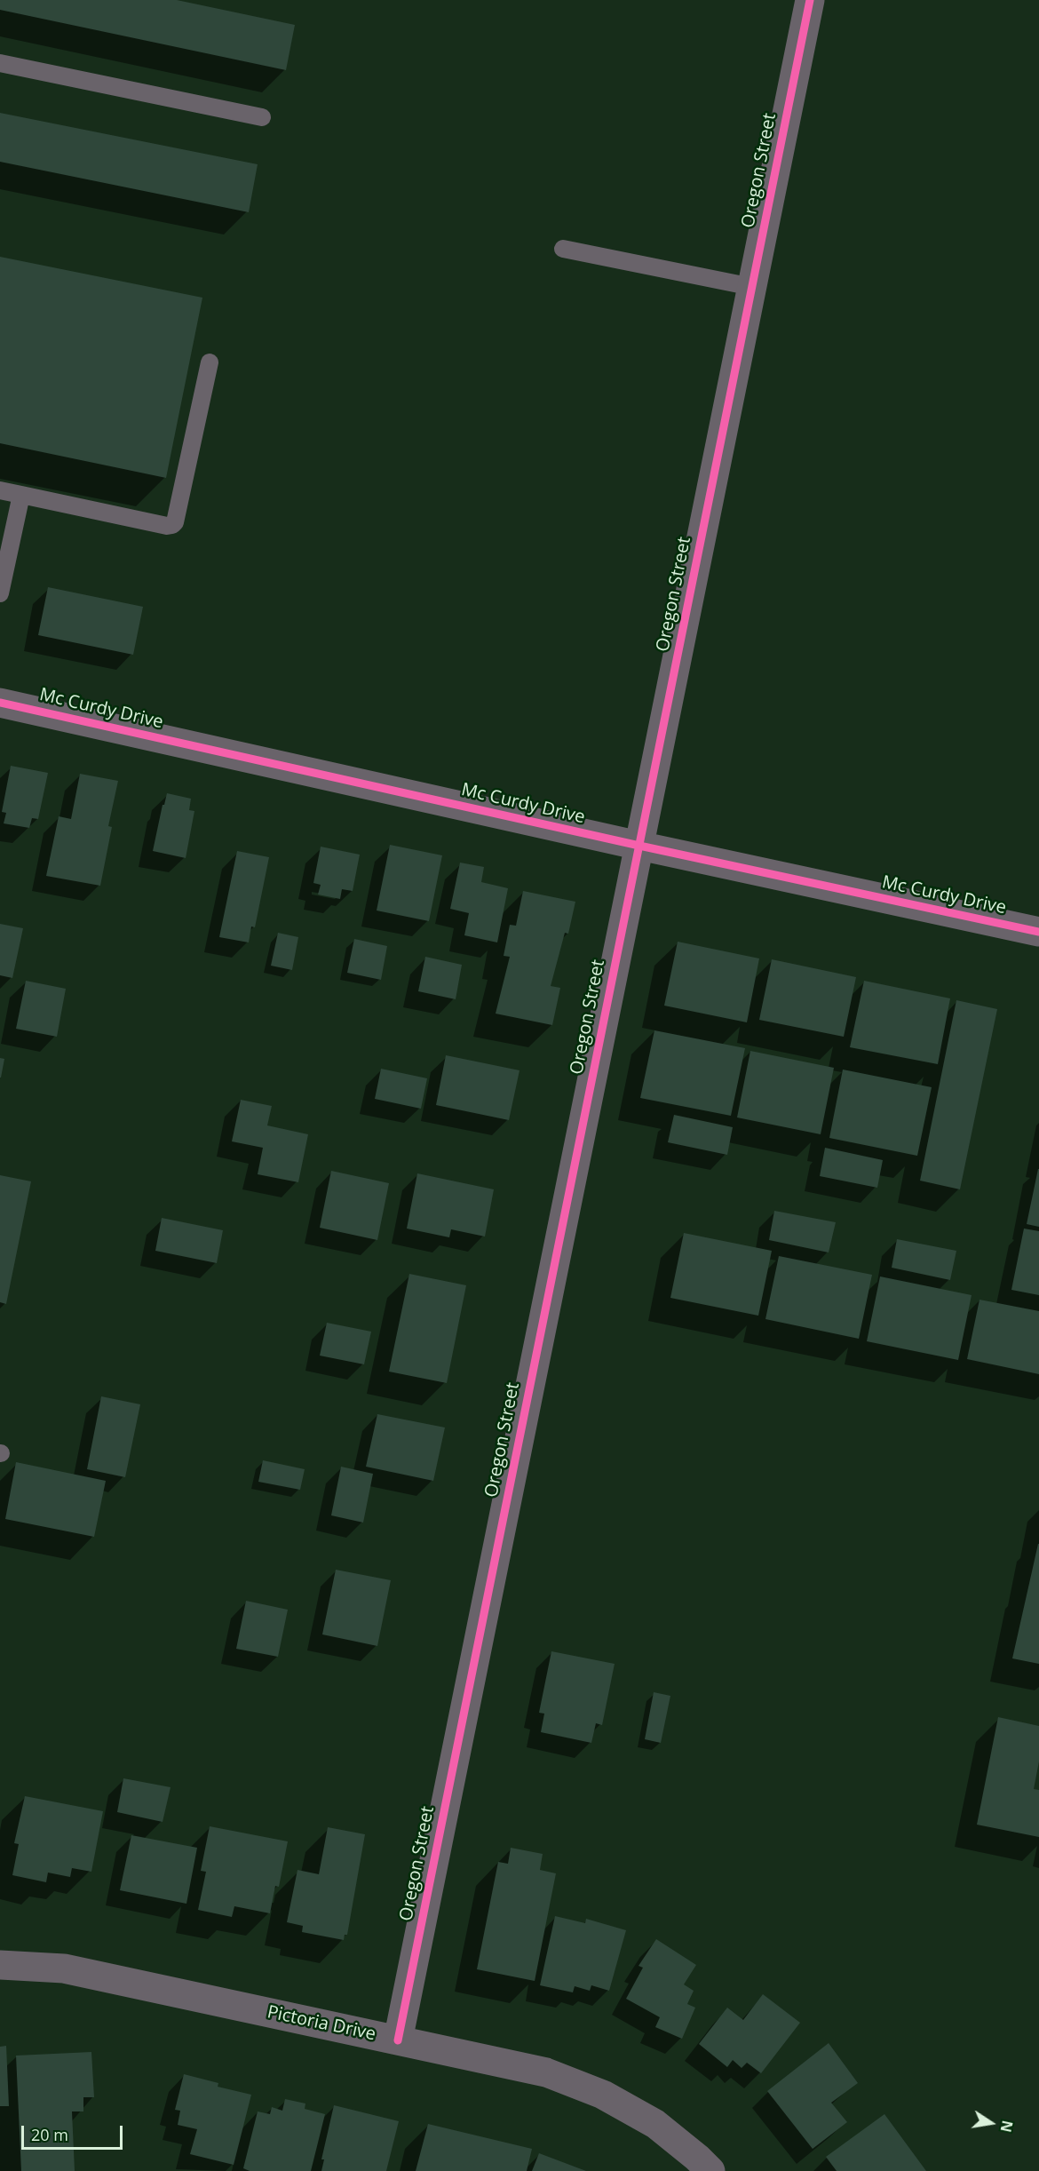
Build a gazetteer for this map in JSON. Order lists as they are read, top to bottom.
{
  "streets": {
    "street": ["Oregon Street", "Mc Curdy Drive", "Pictoria Drive"]
  },
  "crossings": [
    ["Oregon Street", "Mc Curdy Drive"],
    ["Oregon Street", "Pictoria Drive"]
  ],
  "scale_bar": "20 m",
  "north": "right"
}
